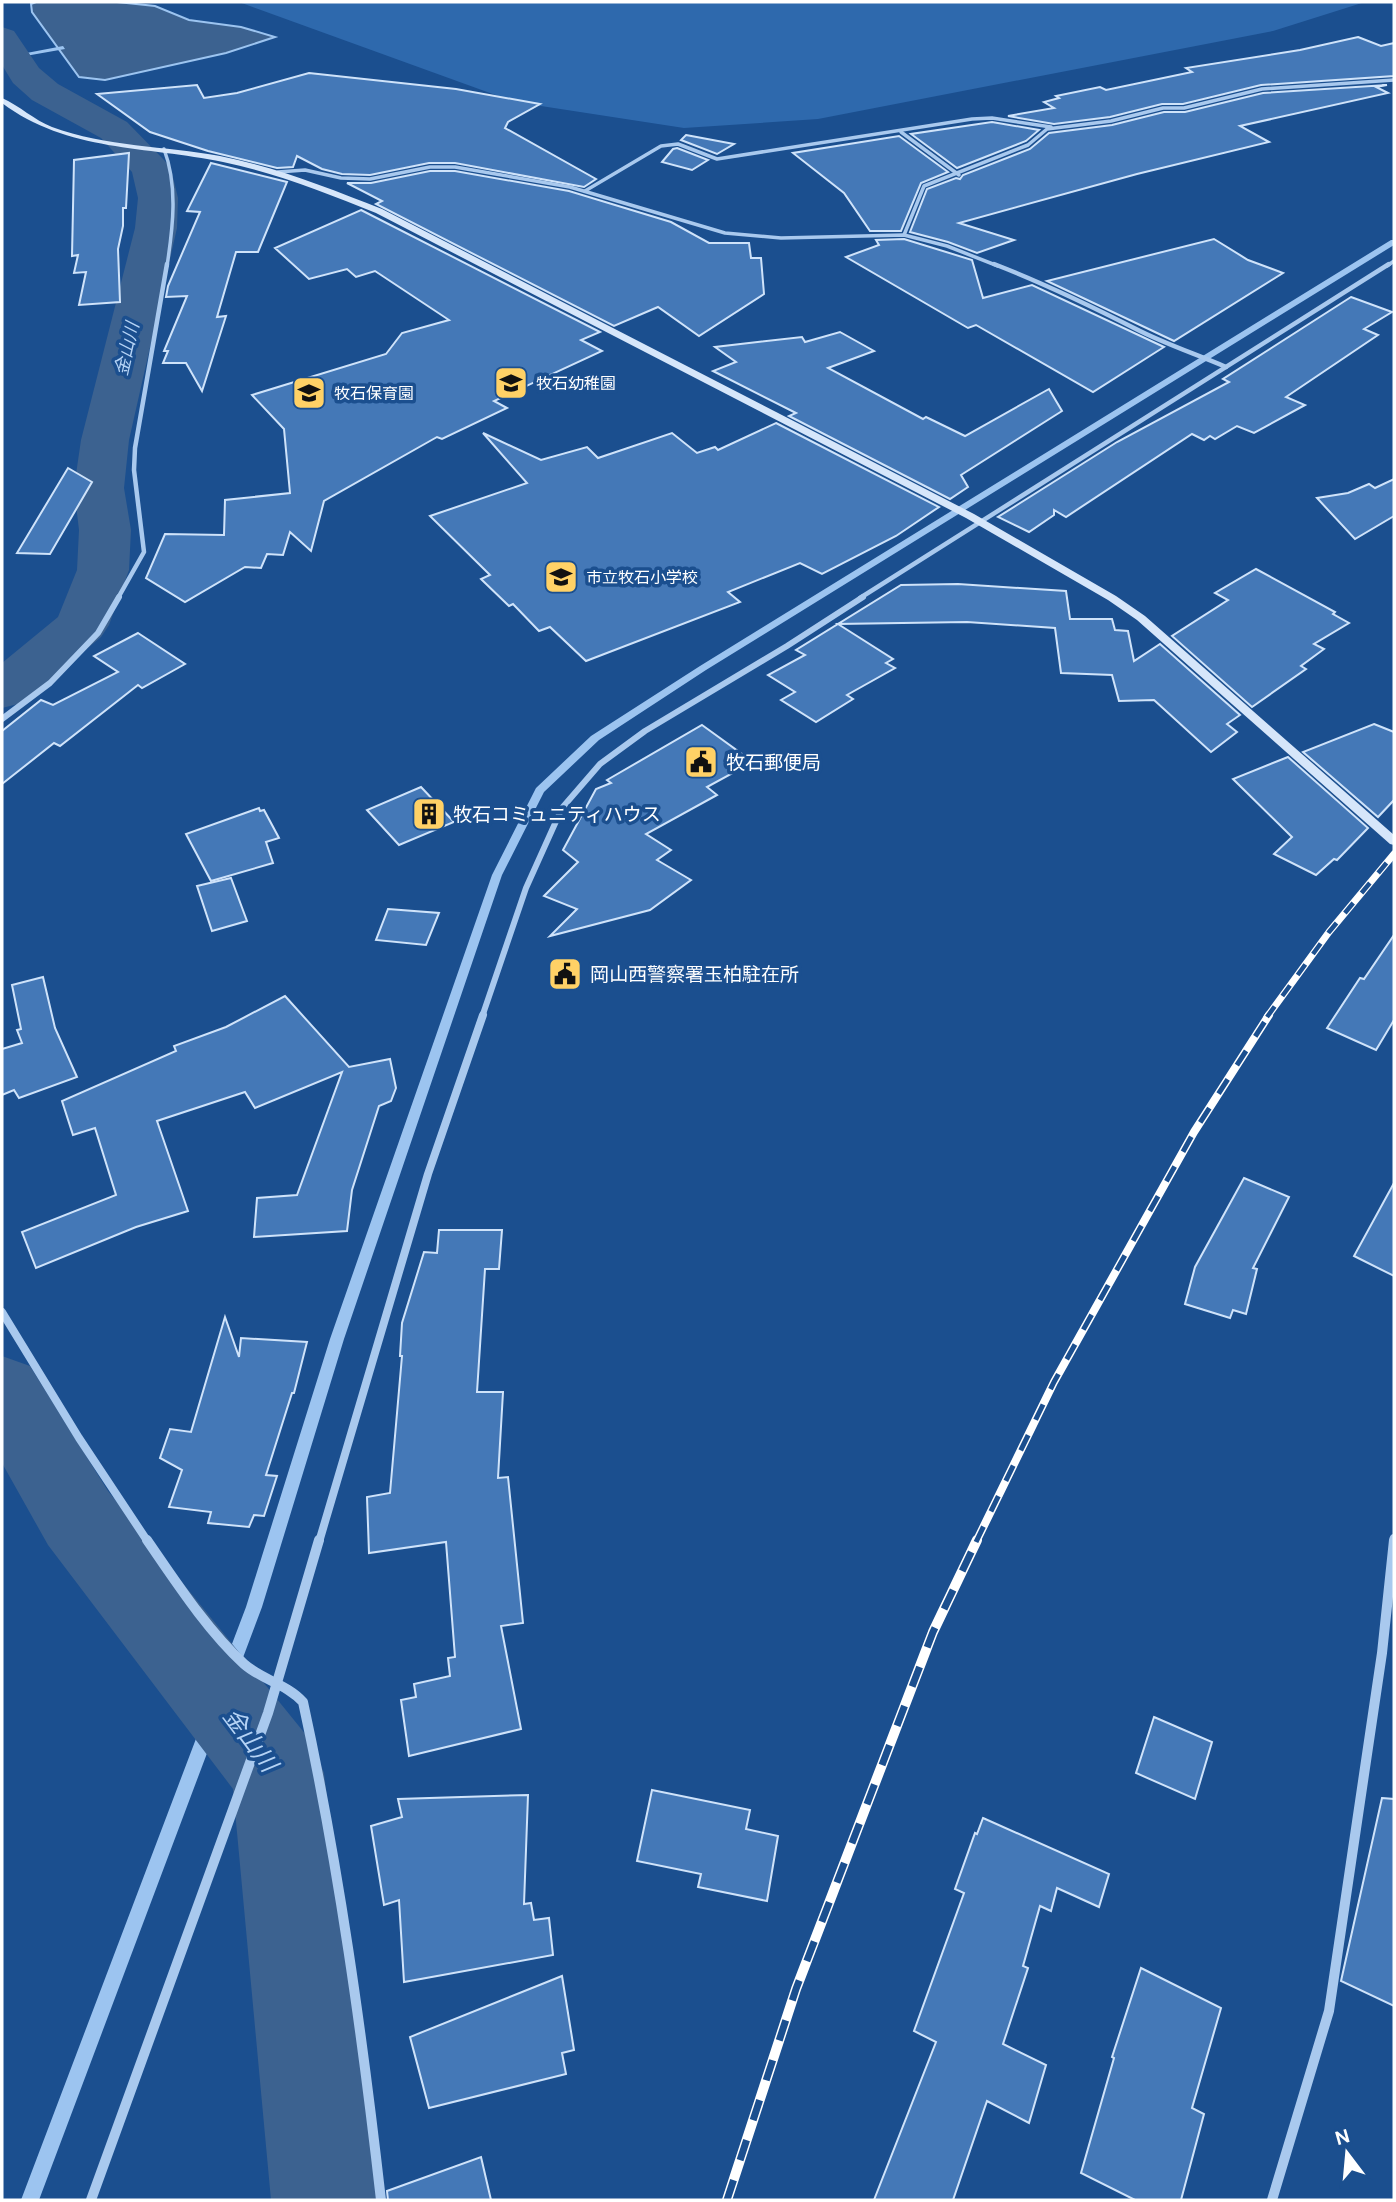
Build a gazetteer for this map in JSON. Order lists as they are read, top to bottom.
{
  "water": ["金山川"],
  "places": {
    "school or university": ["牧石幼稚園", "牧石保育園", "市立牧石小学校"],
    "public building": ["牧石郵便局", "岡山西警察署玉柏駐在所"],
    "building": ["牧石コミュニティハウス"]
  },
  "north": "top"
}
